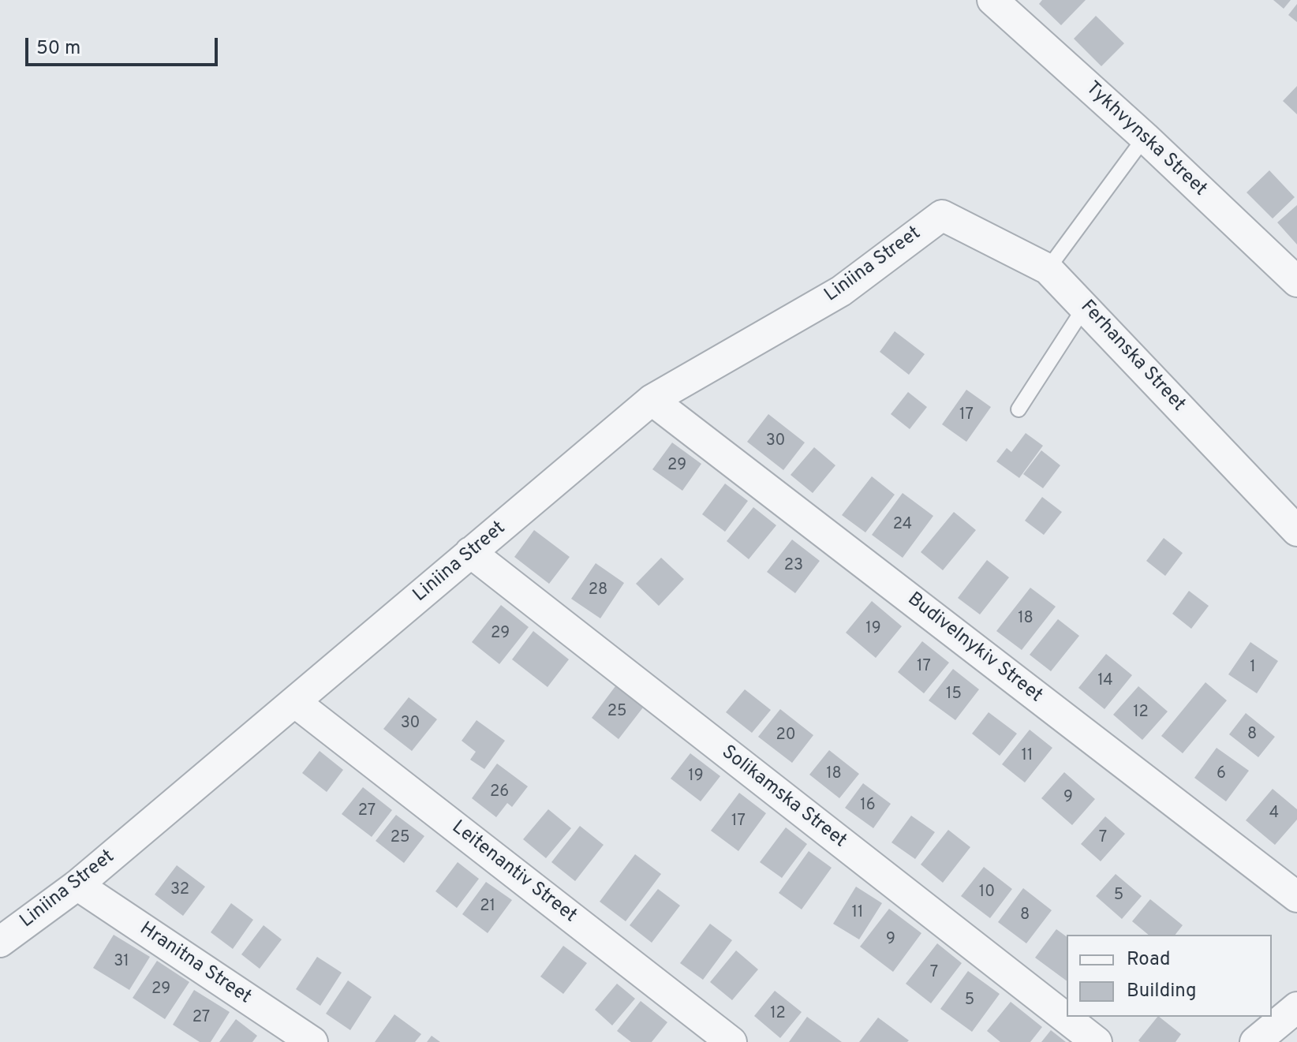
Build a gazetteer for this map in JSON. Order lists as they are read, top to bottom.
{
  "streets": {
    "street": [
      "Tykhvynska Street",
      "Liniina Street",
      "Ferhanska Street",
      "Budivelnykiv Street",
      "Solikamska Street",
      "Leitenantiv Street",
      "Hranitna Street"
    ]
  },
  "crossings": [
    ["Liniina Street", "Ferhanska Street"],
    ["Liniina Street", "Budivelnykiv Street"],
    ["Liniina Street", "Solikamska Street"],
    ["Liniina Street", "Leitenantiv Street"],
    ["Liniina Street", "Hranitna Street"]
  ],
  "house_numbers": [
    "17",
    "30",
    "29",
    "24",
    "23",
    "28",
    "18",
    "19",
    "29",
    "17",
    "1",
    "14",
    "15",
    "25",
    "12",
    "30",
    "8",
    "20",
    "11",
    "18",
    "6",
    "19",
    "26",
    "9",
    "16",
    "27",
    "4",
    "17",
    "25",
    "7",
    "32",
    "10",
    "5",
    "21",
    "11",
    "8",
    "9",
    "31",
    "7",
    "29",
    "5",
    "12",
    "27"
  ],
  "legend": ["Road", "Building"],
  "scale_bar": "50 m"
}
